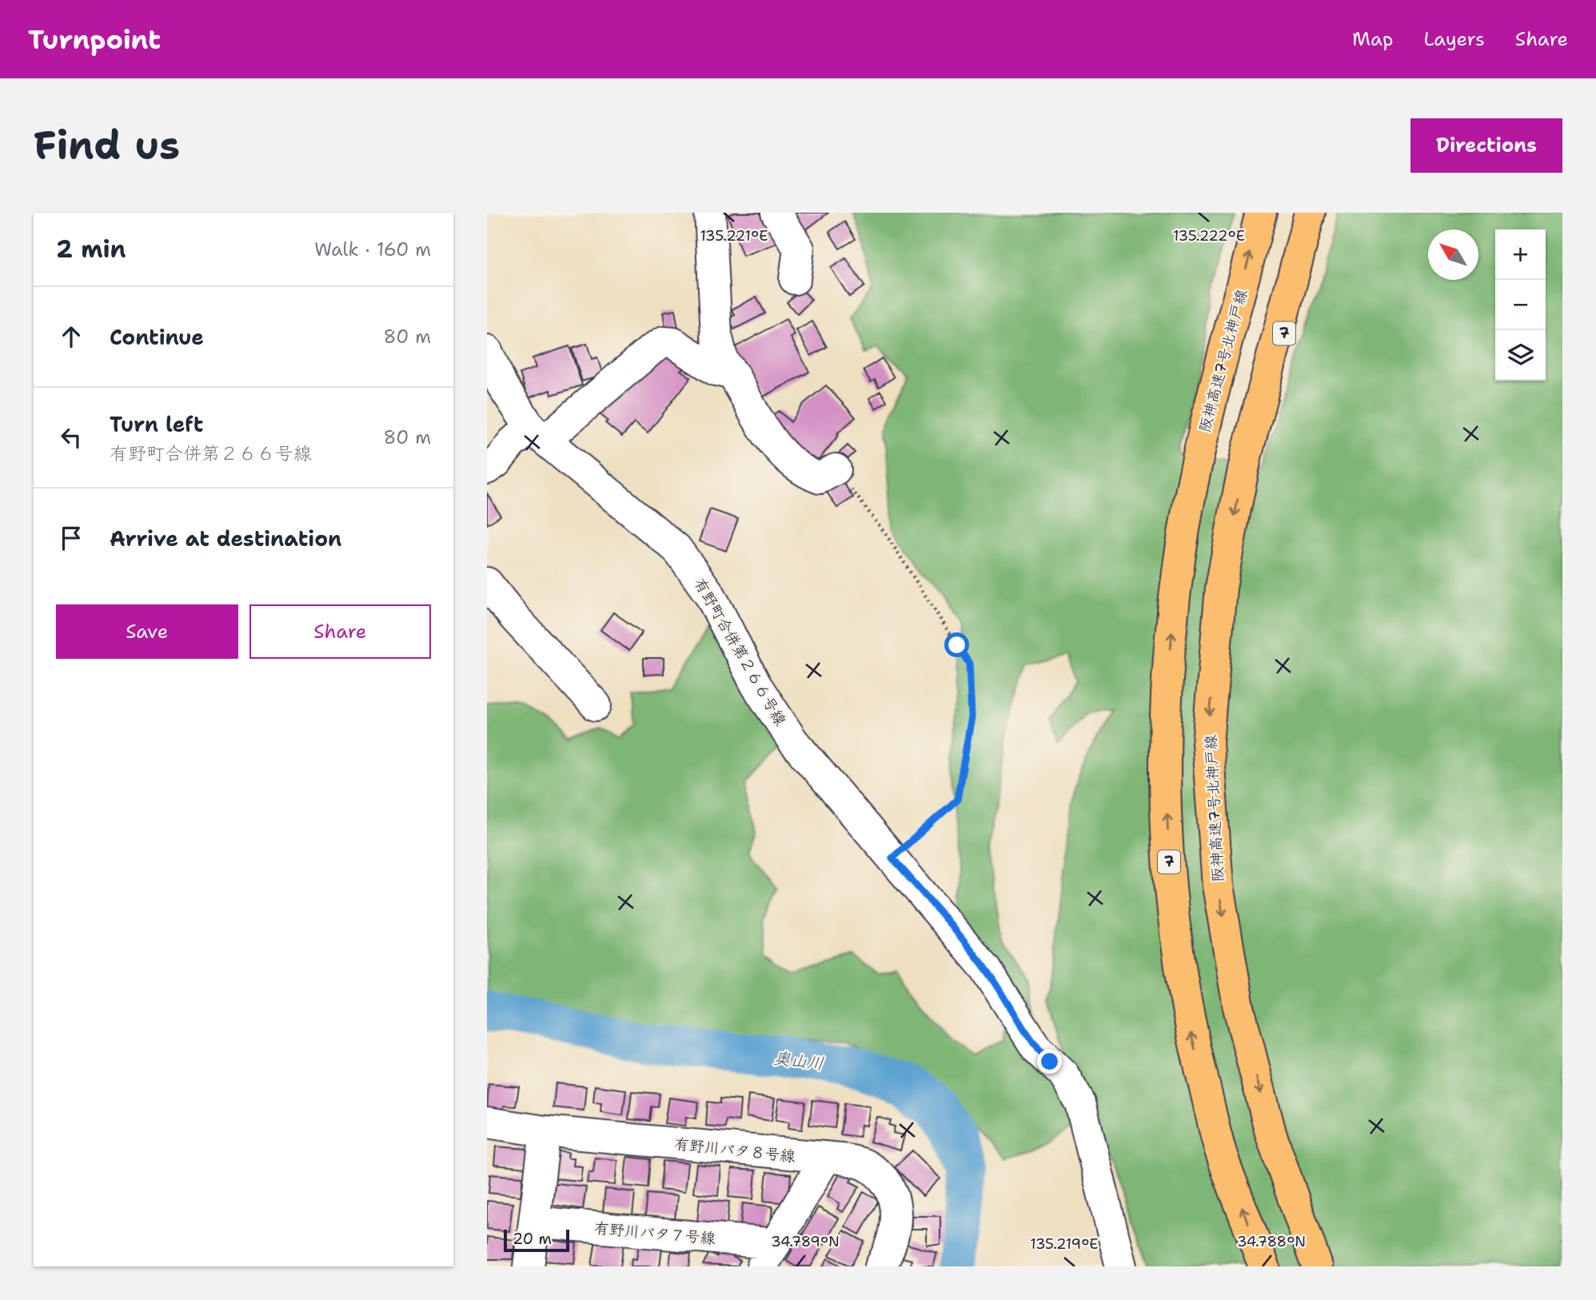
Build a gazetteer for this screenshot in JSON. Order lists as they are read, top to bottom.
{
  "streets": {
    "highway": ["7", "阪神高速7号北神戸線"],
    "street": ["有野町合併第２６６号線", "有野川バタ８号線", "有野川バタ７号線"]
  },
  "crossings": [
    ["7", "阪神高速7号北神戸線"]
  ],
  "water": ["奥山川"],
  "scale_bar": "20 m",
  "north": "top left",
  "page": {
    "header": "Turnpoint",
    "nav": ["Map", "Layers", "Share"],
    "buttons": [
      "Directions",
      ["Save", "Share"]
    ],
    "title": "Find us",
    "heading": ["2 min", "Walk · 160 m"],
    "map_buttons": ["+", "−"],
    "list": [
      ["Continue", "80 m"],
      ["Turn left", "有野町合併第２６６号線", "80 m"],
      "Arrive at destination"
    ],
    "scale": "20 m"
  },
  "coordinates": [
    "135.221°E",
    "135.222°E",
    "34.789°N",
    "34.788°N",
    "135.219°E"
  ]
}
